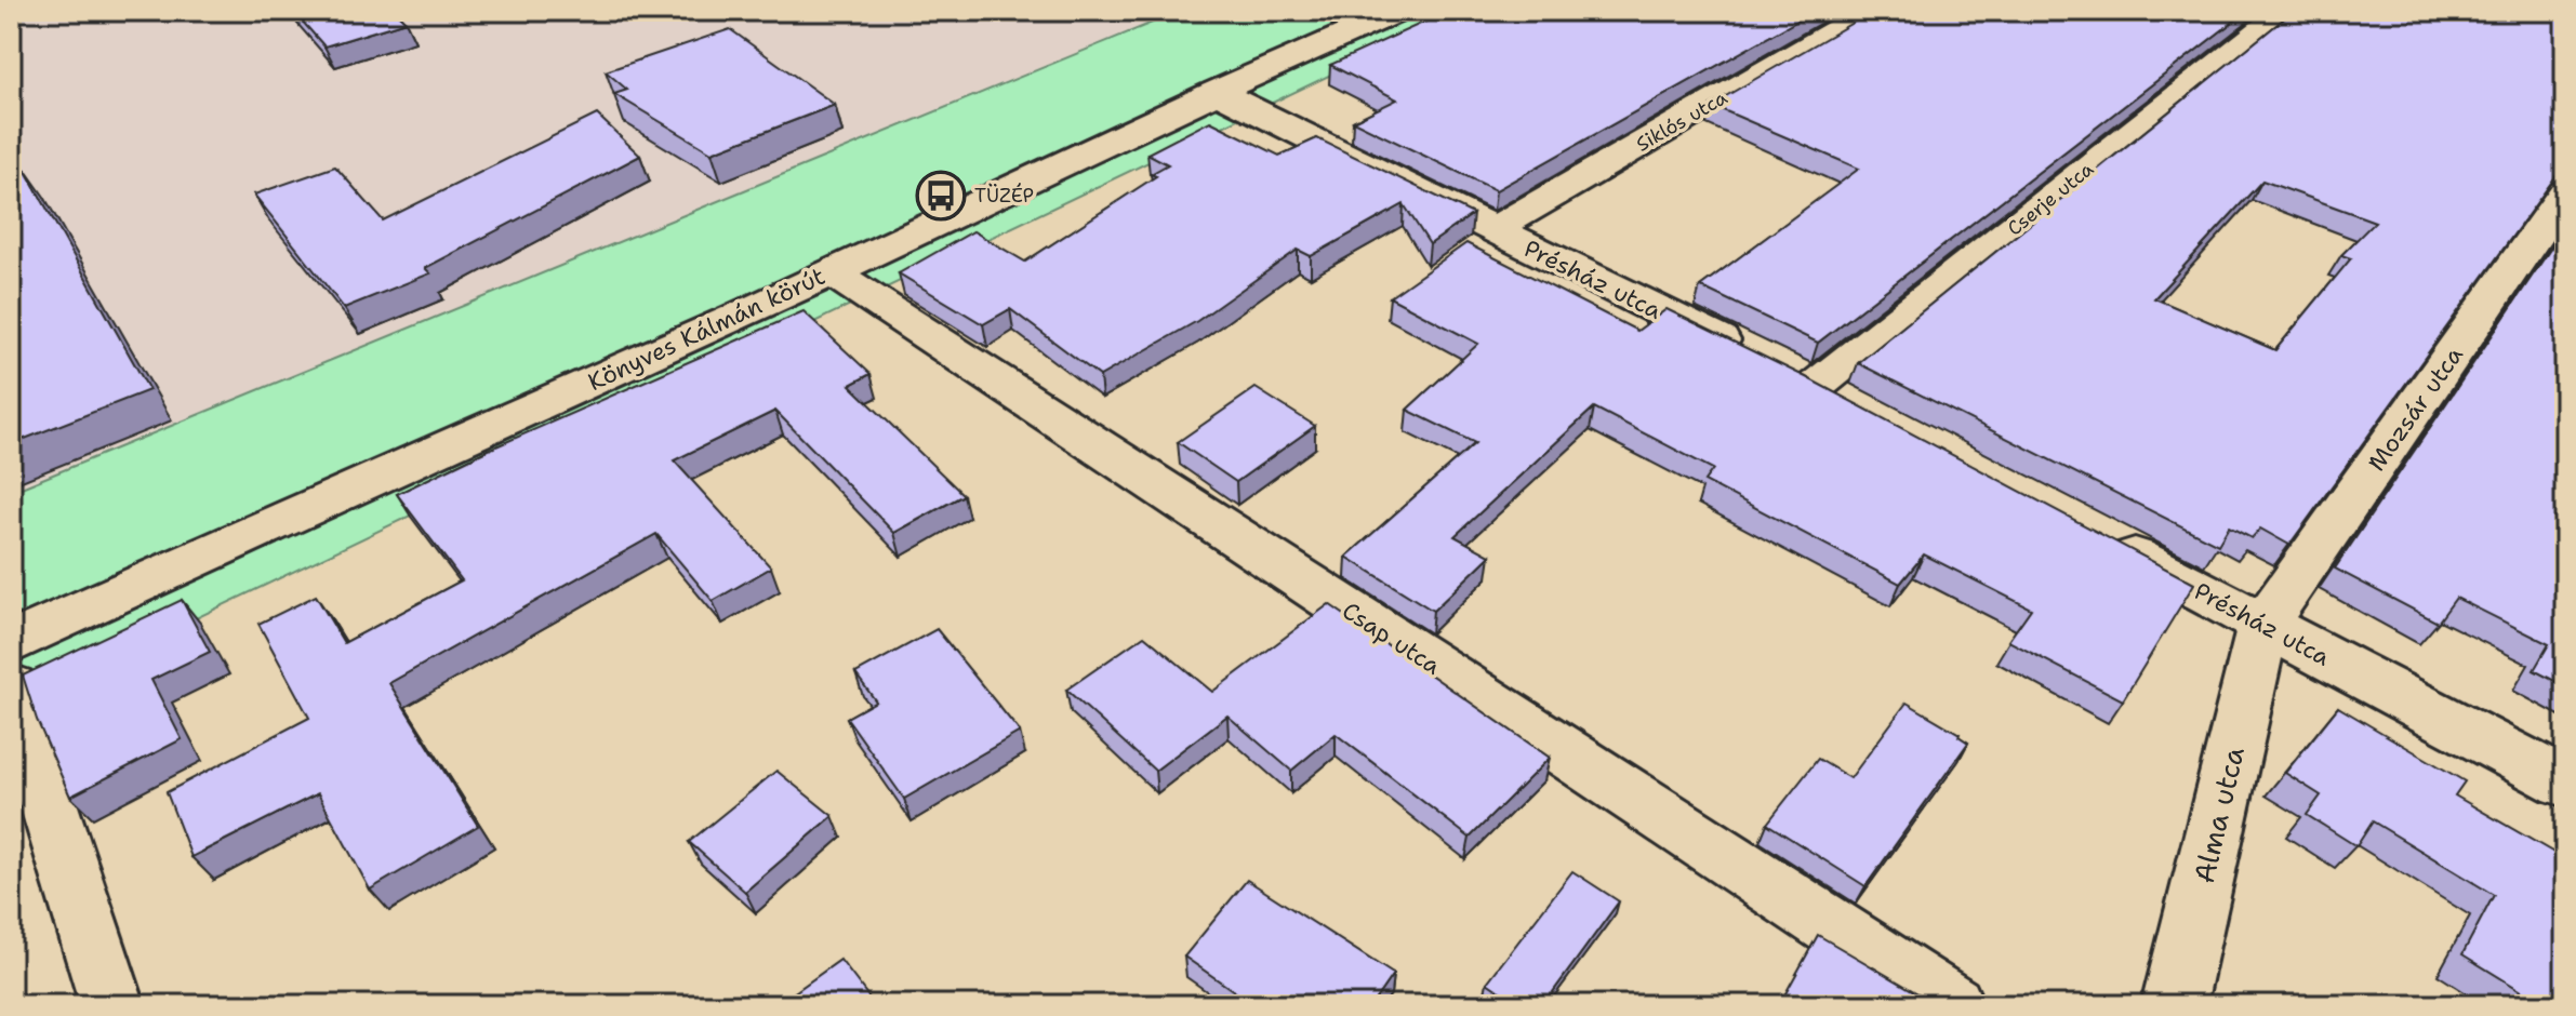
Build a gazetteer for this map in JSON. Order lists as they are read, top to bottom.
{
  "streets": {
    "street": [
      "Siklós utca",
      "Cserje utca",
      "Présház utca",
      "Könyves Kálmán körút",
      "Mozsár utca",
      "Csap utca",
      "Alma utca"
    ]
  },
  "crossings": [
    ["Siklós utca", "Présház utca"],
    ["Cserje utca", "Présház utca"],
    ["Présház utca", "Könyves Kálmán körút"],
    ["Présház utca", "Mozsár utca"],
    ["Présház utca", "Alma utca"],
    ["Könyves Kálmán körút", "Csap utca"],
    ["Mozsár utca", "Alma utca"]
  ],
  "places": {
    "bus stop": ["TÜZÉP"]
  }
}
